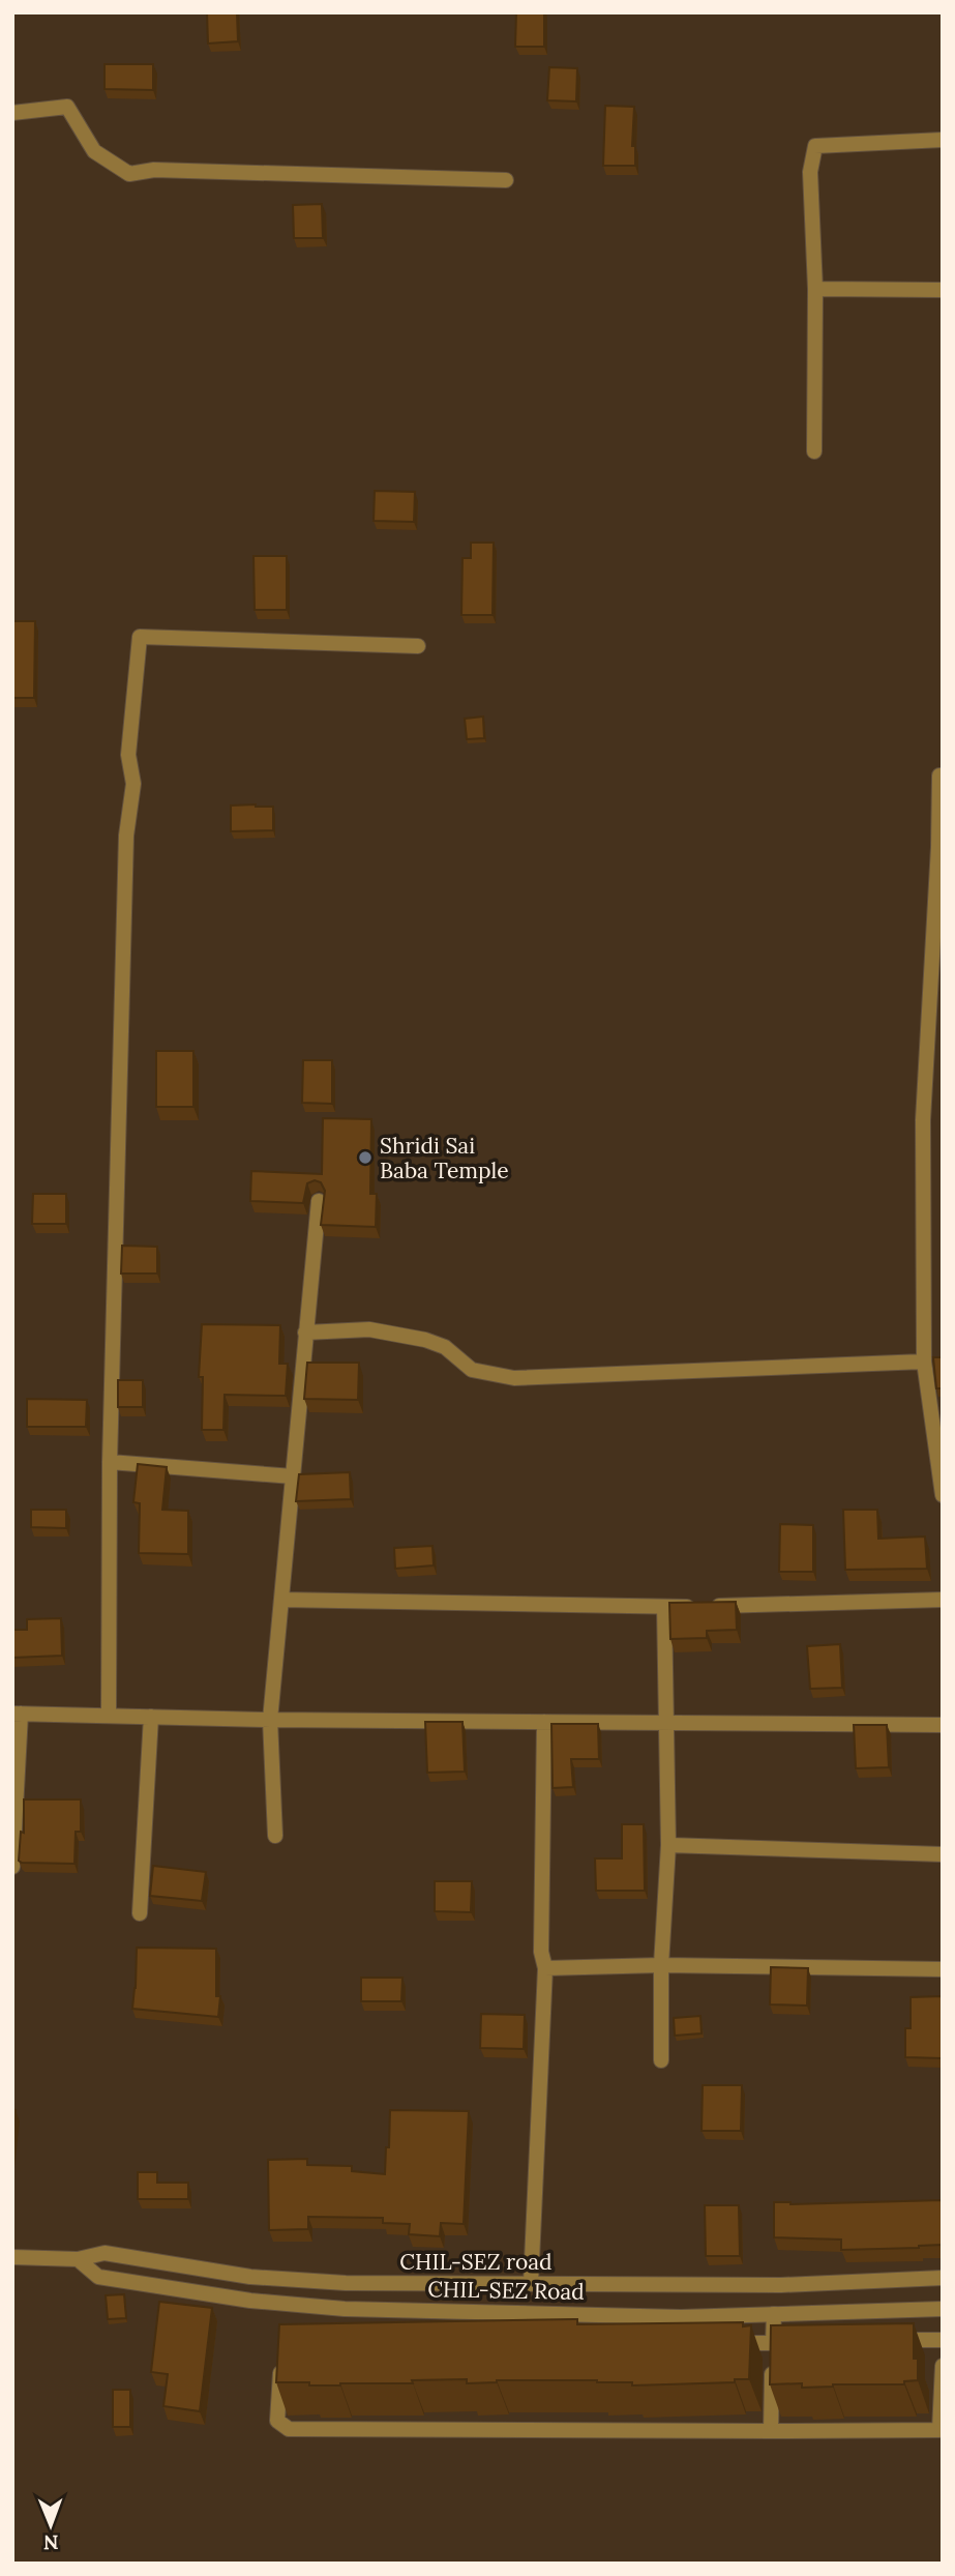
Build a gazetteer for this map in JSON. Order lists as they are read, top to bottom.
{
  "streets": {
    "street": ["CHIL-SEZ road", "CHIL-SEZ Road"]
  },
  "crossings": [
    ["CHIL-SEZ road", "CHIL-SEZ Road"]
  ],
  "places": ["Shridi Sai Baba Temple"],
  "north": "bottom"
}
